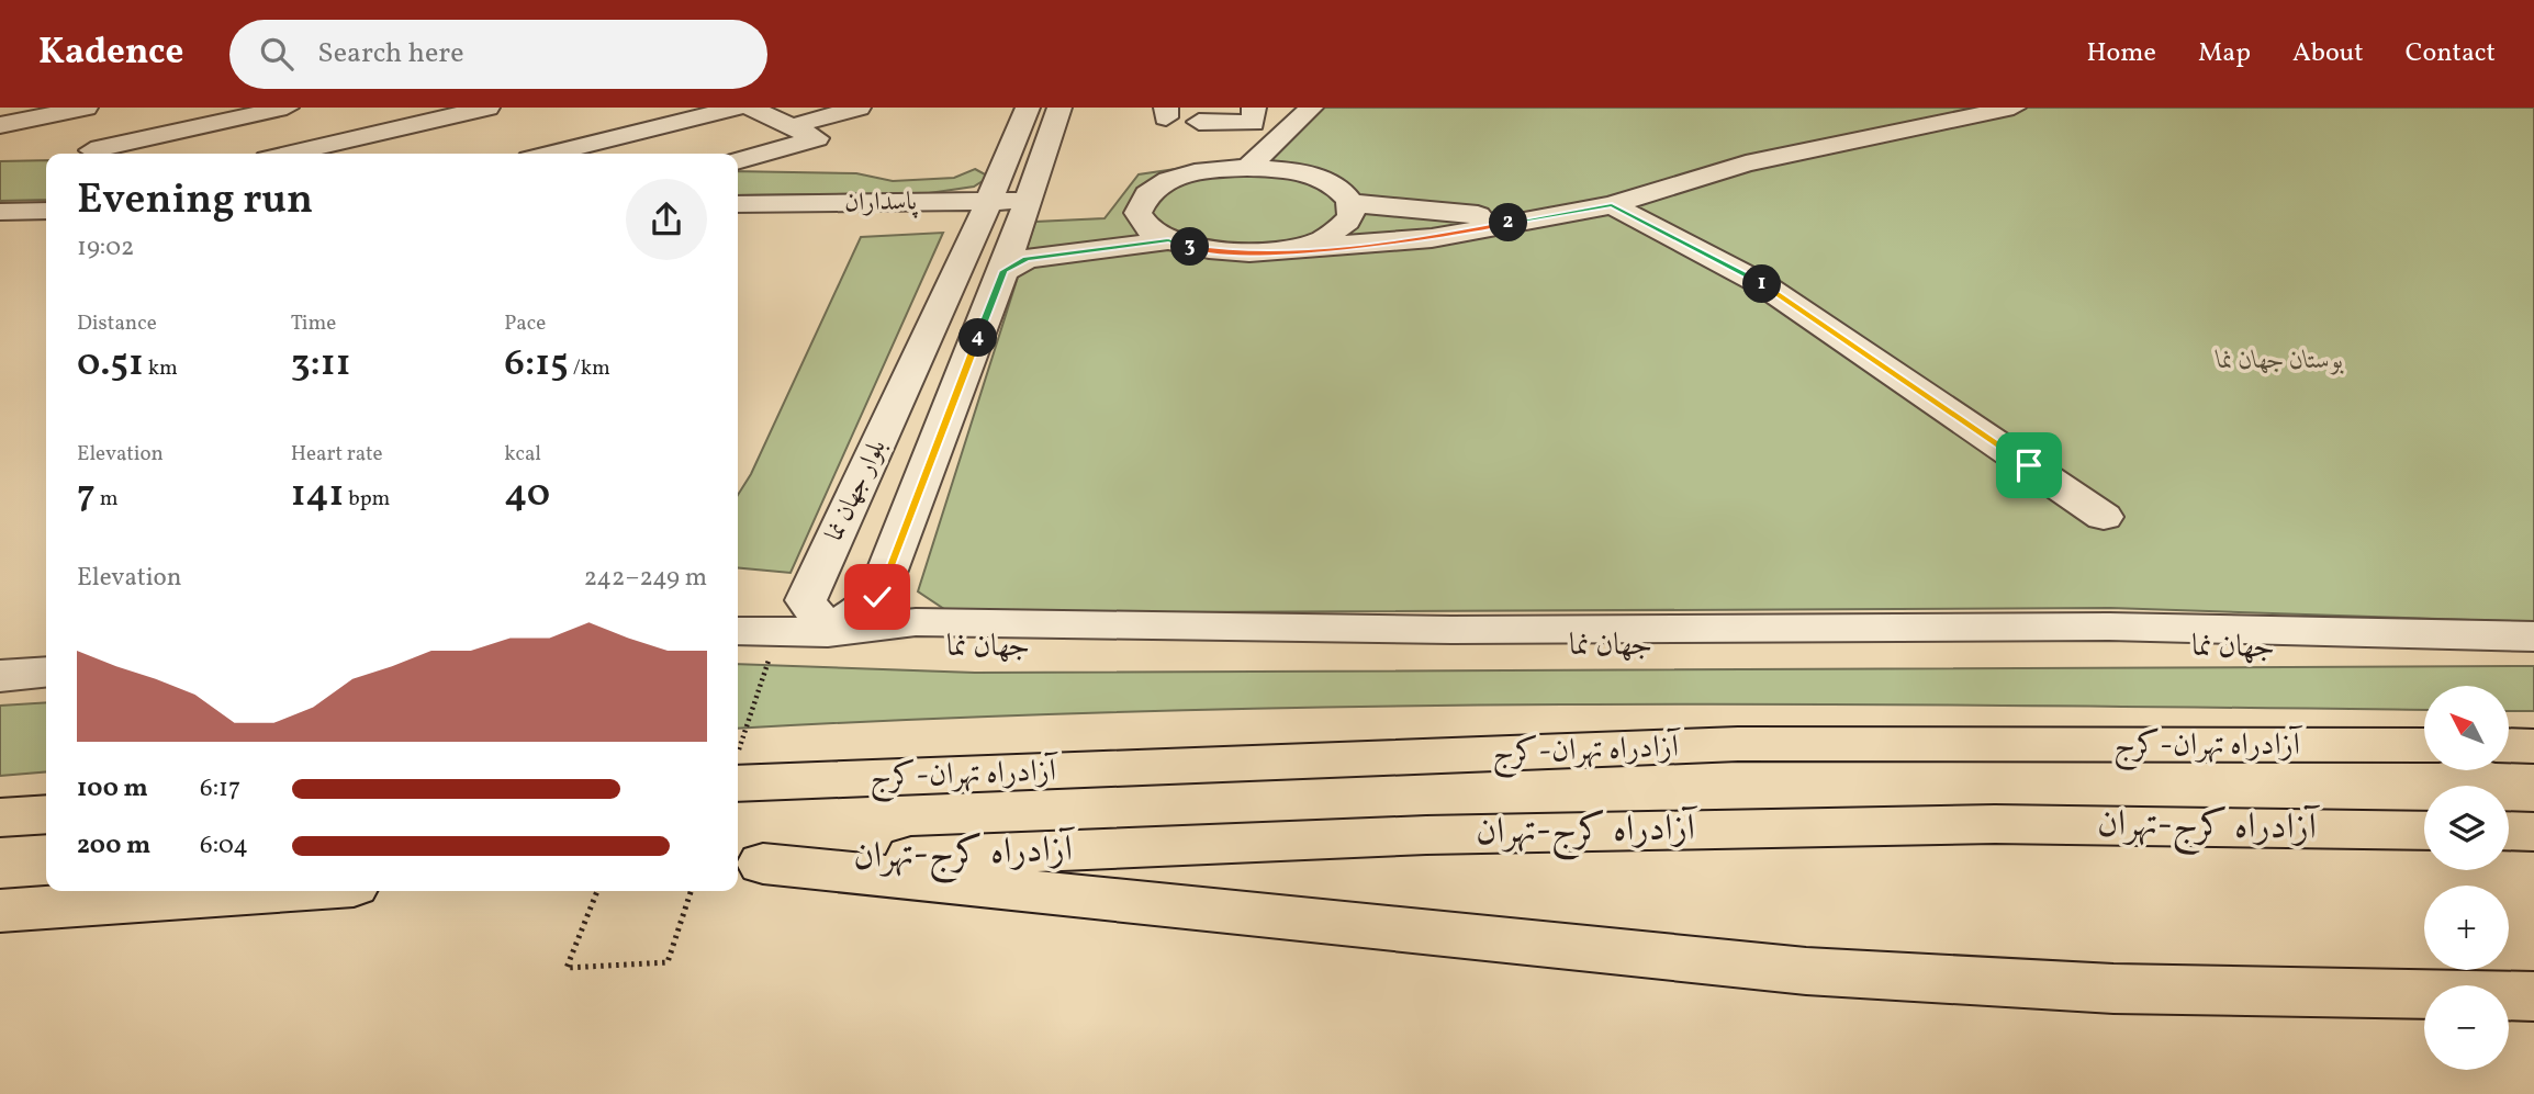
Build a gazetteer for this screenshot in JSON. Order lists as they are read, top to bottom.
{
  "streets": {
    "highway": ["آزادراه تهران-کرج", "آزادراه کرج-تهران"],
    "street": ["پاسداران", "بلوار جهان نما", "جهان نما"]
  },
  "crossings": [
    ["پاسداران", "بلوار جهان نما"],
    ["بلوار جهان نما", "جهان نما"]
  ],
  "parks": ["بوستان جهان نما"],
  "north": "top left",
  "page": {
    "header": "Kadence",
    "search": "Search here",
    "nav": [
      "Home",
      "Map",
      "About",
      "Contact"
    ],
    "heading": ["Evening run", "19:02"],
    "pins": [
      "2",
      "3",
      "1",
      "4"
    ],
    "stats": [
      ["Distance", "0.51 km"],
      ["Time", "3:11"],
      ["Pace", "6:15 /km"],
      ["Elevation", "7 m"],
      ["Heart rate", "141 bpm"],
      ["kcal", "40"]
    ],
    "chart": ["Elevation", "242–249 m"],
    "map_buttons": ["+", "−"],
    "list": [
      {
        "name": "100 m",
        "note": "6:17"
      },
      {
        "name": "200 m",
        "note": "6:04"
      }
    ]
  }
}
